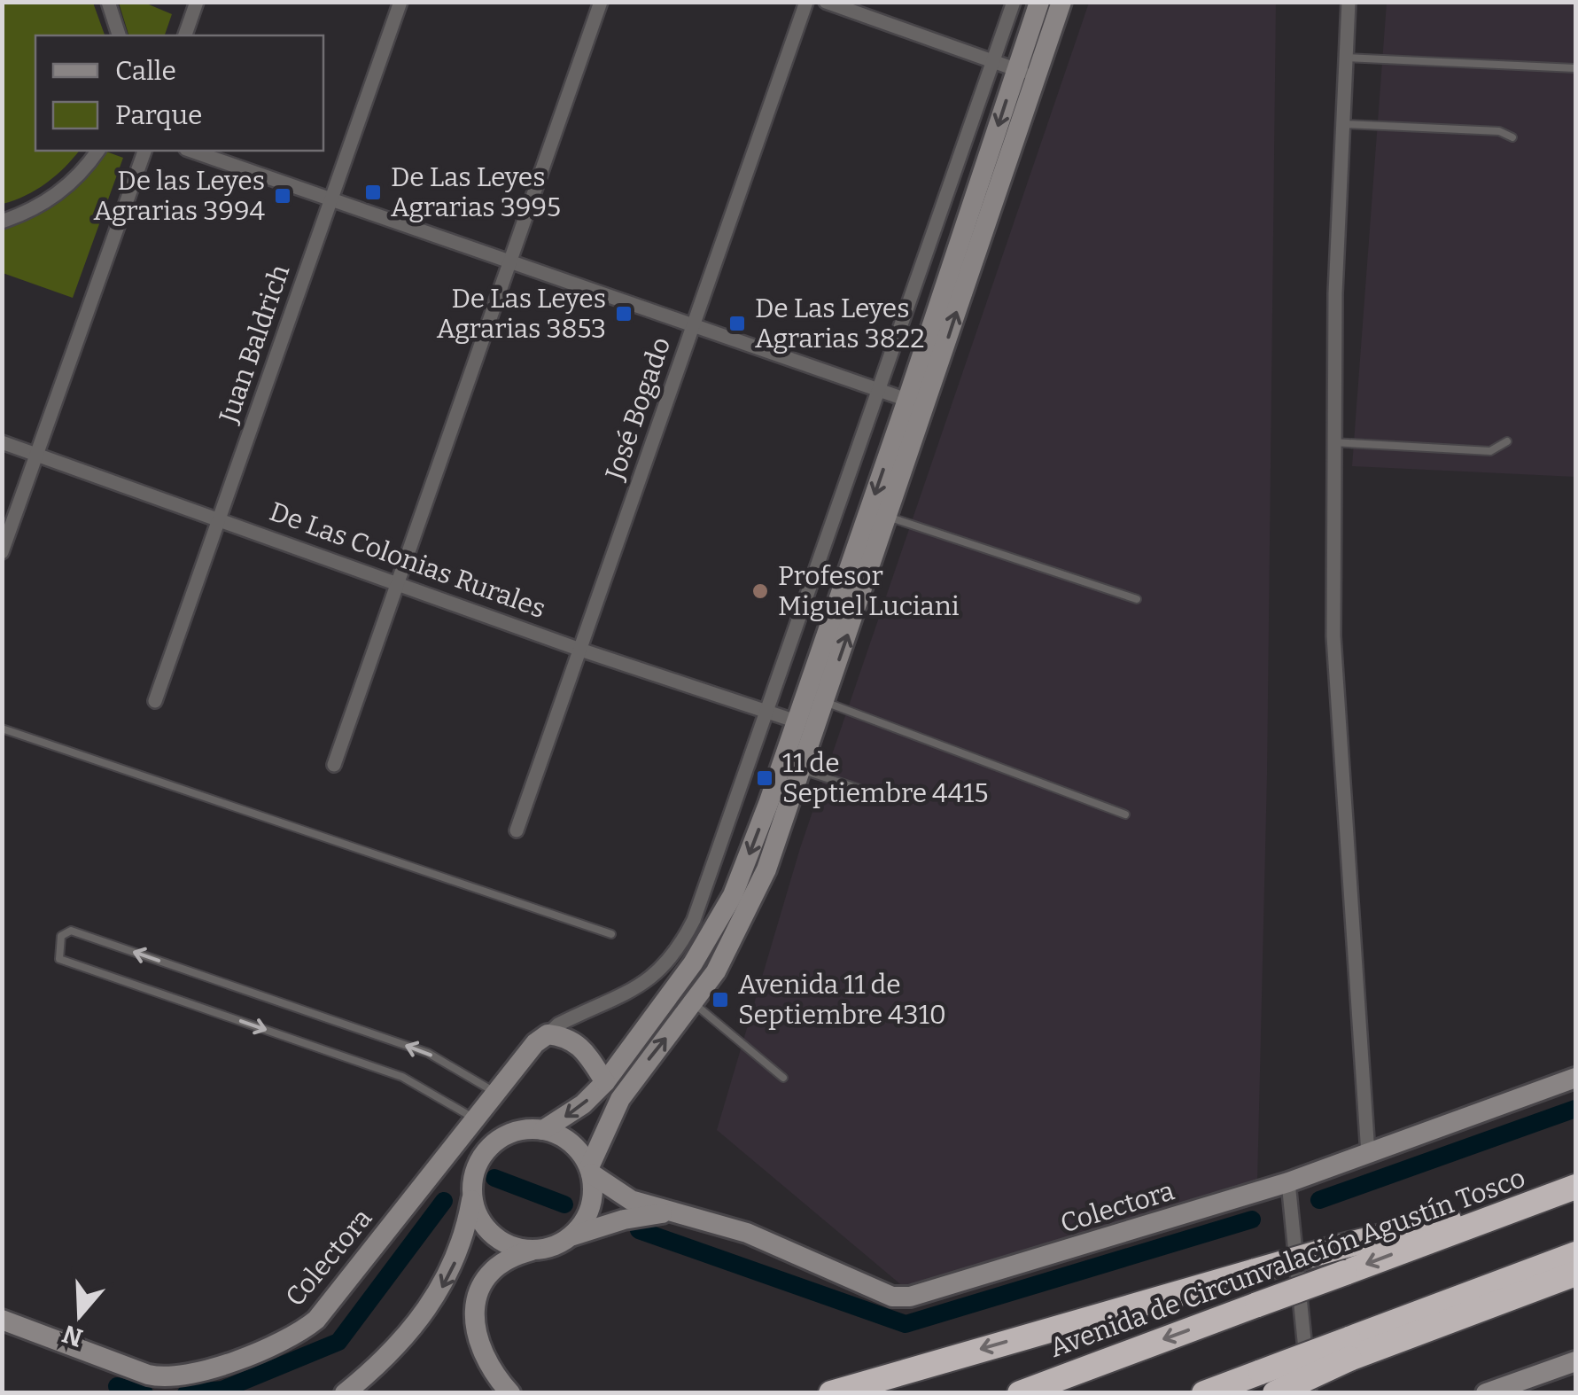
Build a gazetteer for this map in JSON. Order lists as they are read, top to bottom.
{
  "streets": {
    "highway": ["Avenida de Circunvalación Agustín Tosco"],
    "main road": ["Colectora"],
    "street": ["Juan Baldrich", "José Bogado", "De Las Colonias Rurales"]
  },
  "crossings": [
    ["Juan Baldrich", "De Las Colonias Rurales"],
    ["José Bogado", "De Las Colonias Rurales"]
  ],
  "places": {
    "transit": [
      "De Las Leyes Agrarias 3995",
      "De las Leyes Agrarias 3994",
      "De Las Leyes Agrarias 3853",
      "De Las Leyes Agrarias 3822",
      "11 de Septiembre 4415",
      "Avenida 11 de Septiembre 4310"
    ],
    "other": ["Profesor Miguel Luciani"]
  },
  "legend": ["Calle", "Parque"],
  "north": "bottom"
}
